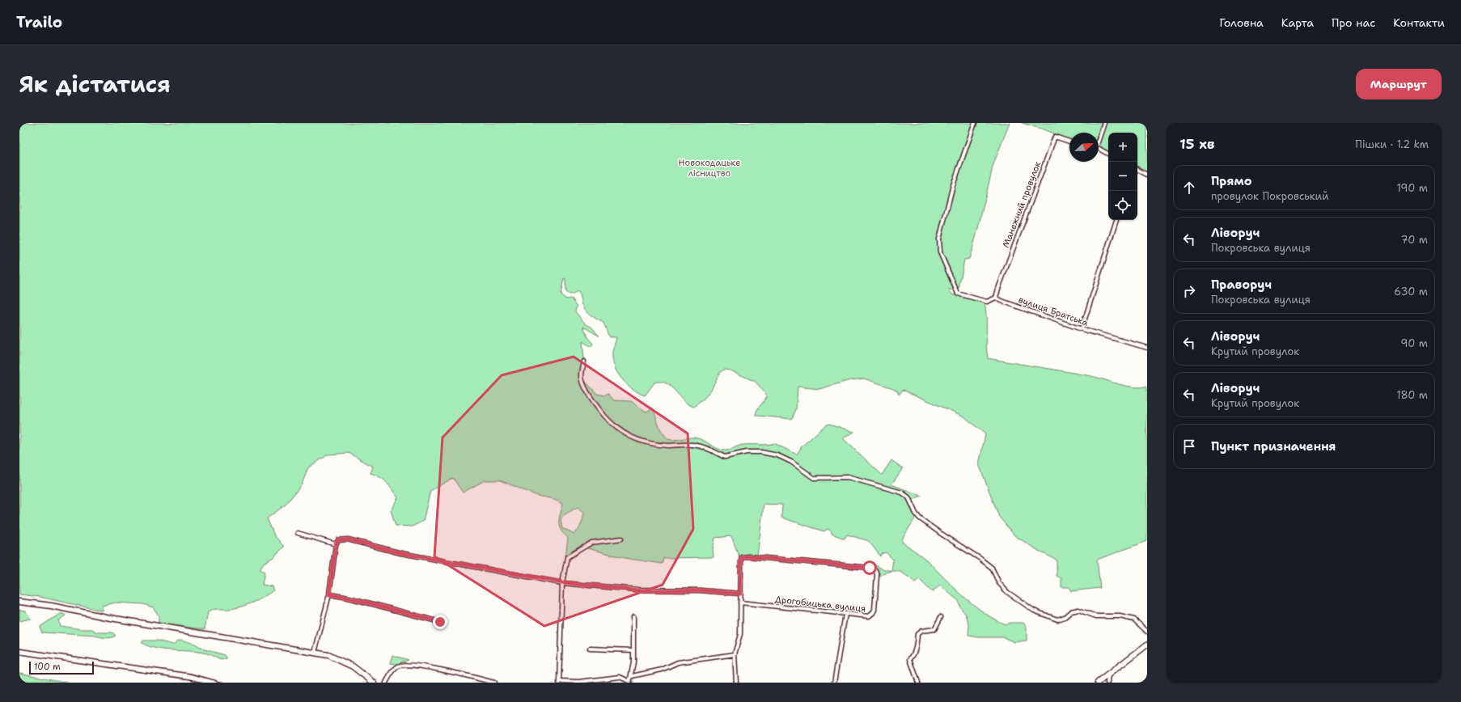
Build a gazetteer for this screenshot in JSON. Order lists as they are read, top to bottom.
{
  "streets": {
    "street": ["Манежний провулок", "вулиця Братська", "Дрогобицька вулиця"]
  },
  "crossings": [
    ["Манежний провулок", "вулиця Братська"]
  ],
  "parks": ["Новокодацьке лісництво"],
  "scale_bar": "100 m",
  "north": "top right",
  "page": {
    "header": "Trailo",
    "nav": [
      "Головна",
      "Карта",
      "Про нас",
      "Контакти"
    ],
    "title": "Як дістатися",
    "buttons": "Маршрут",
    "heading": ["15 хв", "Пішки · 1.2 km"],
    "map_buttons": ["+", "−"],
    "list": [
      ["Прямо", "провулок Покровський", "190 m"],
      ["Ліворуч", "Покровська вулиця", "70 m"],
      ["Праворуч", "Покровська вулиця", "630 m"],
      ["Ліворуч", "Крутий провулок", "90 m"],
      ["Ліворуч", "Крутий провулок", "180 m"],
      "Пункт призначення"
    ],
    "scale": "100 m"
  }
}
